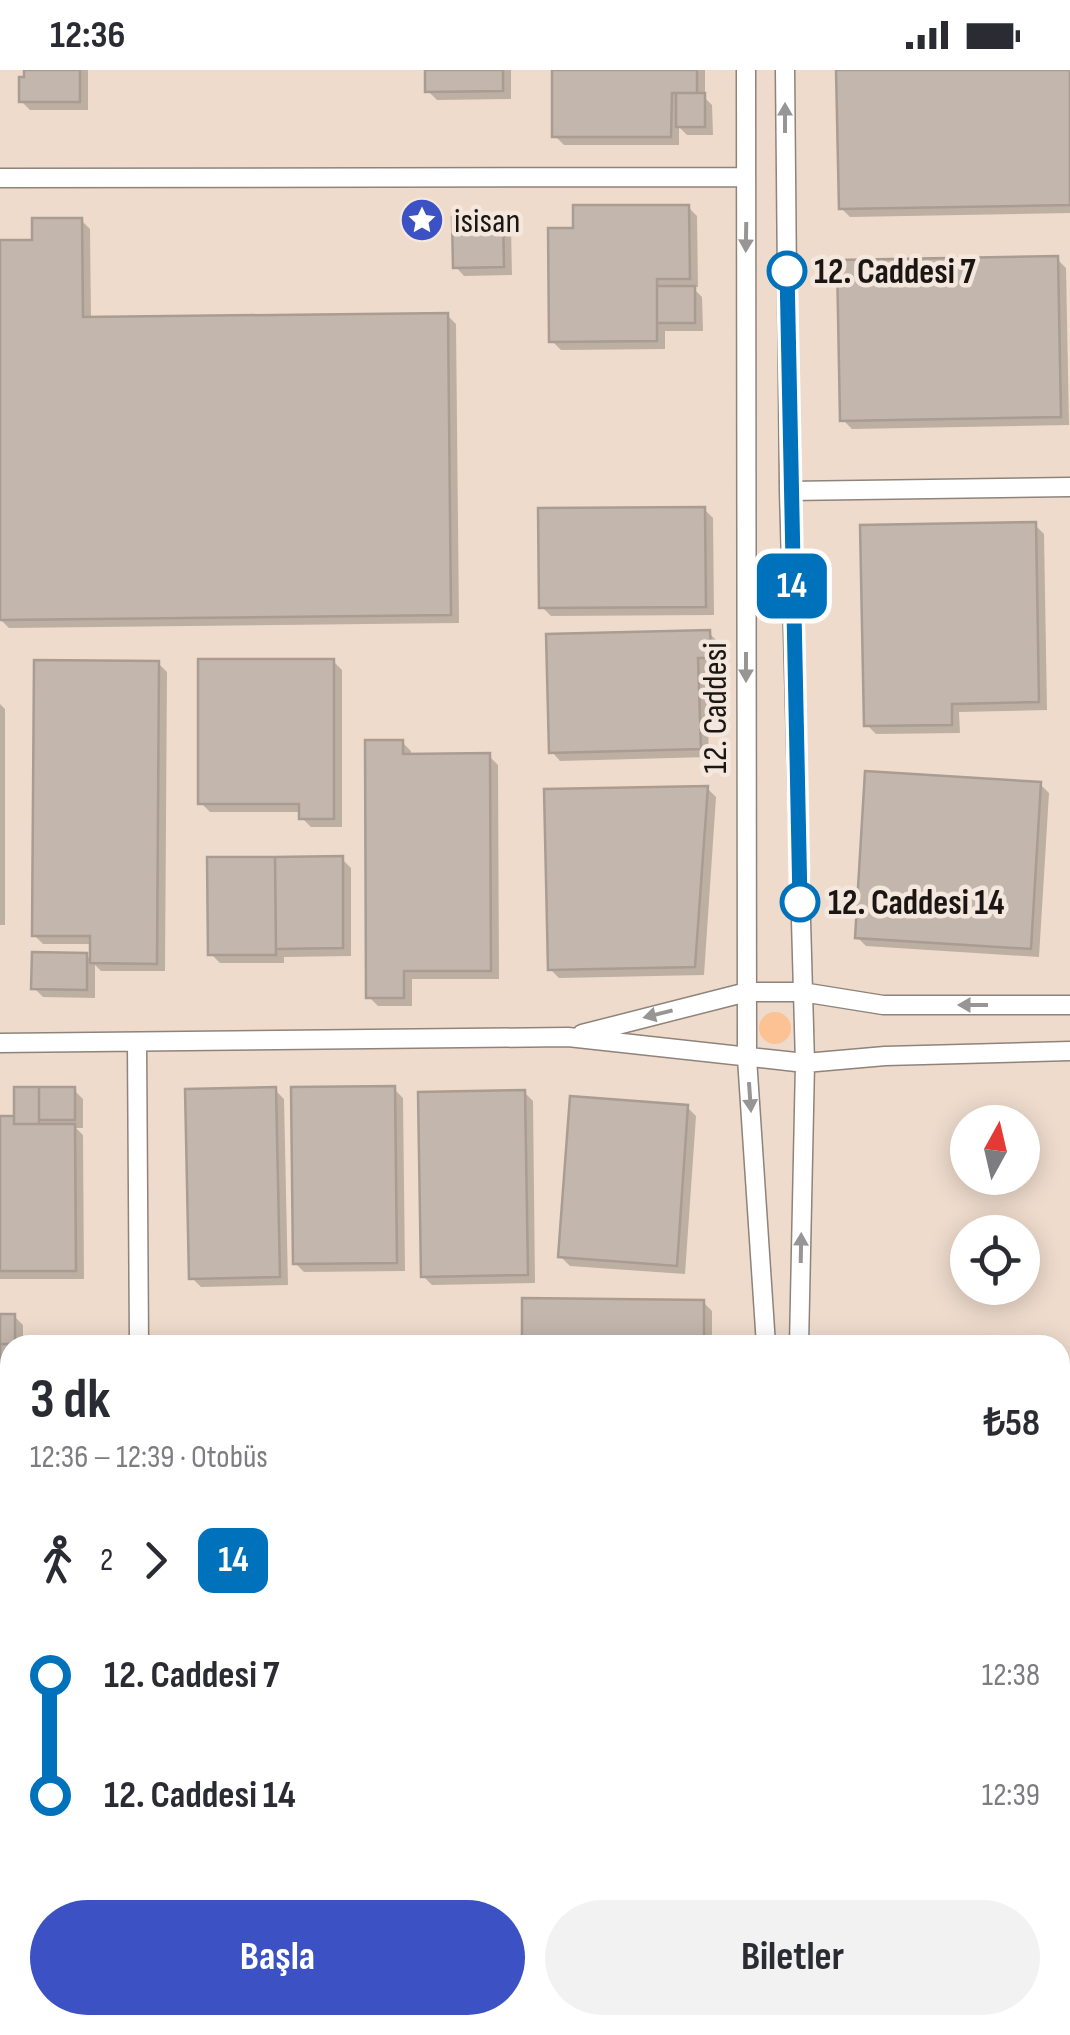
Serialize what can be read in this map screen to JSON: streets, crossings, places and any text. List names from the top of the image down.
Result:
{
  "streets": {
    "street": ["12. Caddesi"]
  },
  "places": {
    "place": ["isisan"],
    "other": ["12. Caddesi 7", "12. Caddesi 14"]
  },
  "lines": ["bus line 14"],
  "north": "top",
  "page": {
    "status": "12:36",
    "on_map": "14",
    "heading": ["3 dk", "12:36 – 12:39 · Otobüs", "₺58"],
    "legs": ["2", "14"],
    "list": [
      {
        "name": "12. Caddesi 7",
        "value": "12:38"
      },
      {
        "name": "12. Caddesi 14",
        "value": "12:39"
      }
    ],
    "buttons": ["Başla", "Biletler"]
  }
}
